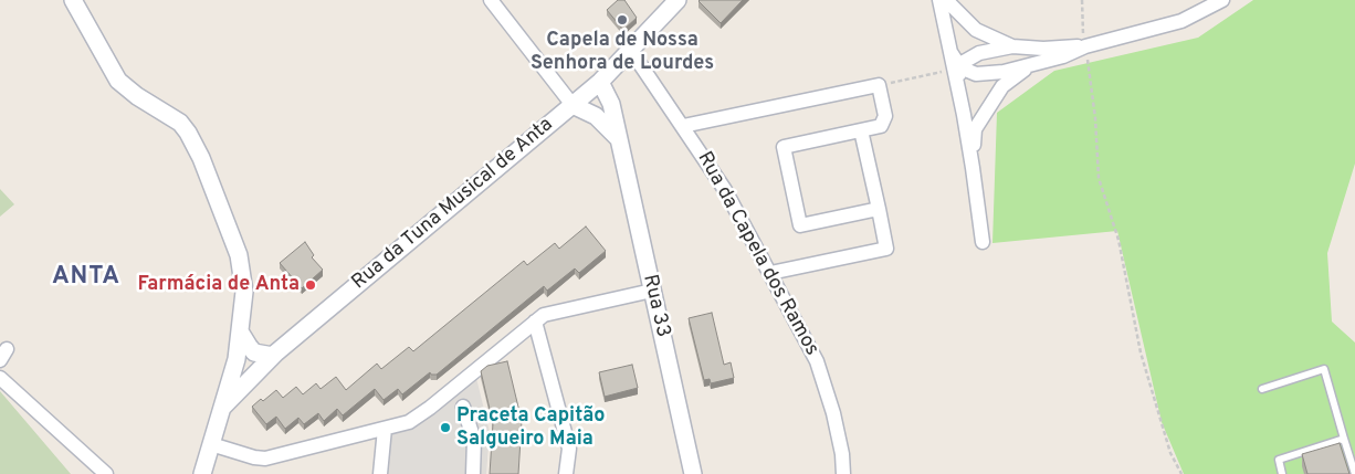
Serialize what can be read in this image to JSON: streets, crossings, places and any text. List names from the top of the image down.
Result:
{
  "streets": {
    "street": ["Rua da Tuna Musical de Anta", "Rua da Capela dos Ramos", "Rua 33"]
  },
  "crossings": [
    ["Rua da Tuna Musical de Anta", "Rua da Capela dos Ramos"],
    ["Rua da Tuna Musical de Anta", "Rua 33"]
  ],
  "districts": ["ANTA"],
  "places": ["Capela de Nossa Senhora de Lourdes", "Farmácia de Anta", "Praceta Capitão Salgueiro Maia"]
}
